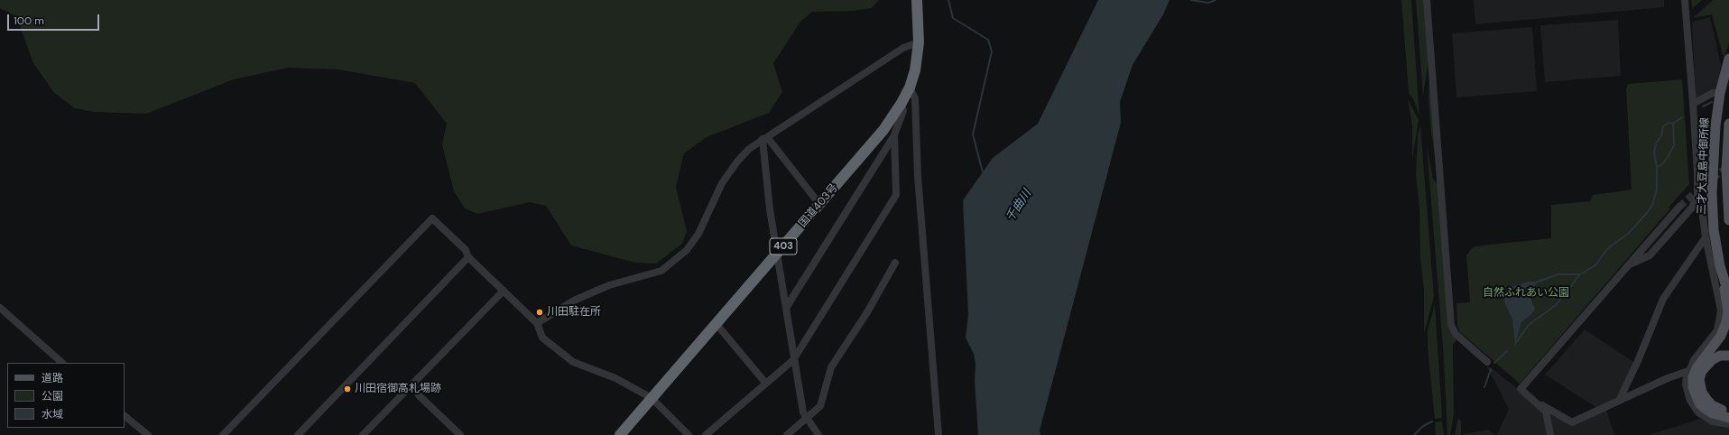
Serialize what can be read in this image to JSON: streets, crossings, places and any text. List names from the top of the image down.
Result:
{
  "streets": {
    "highway": ["国道403号", "403"],
    "main road": ["三才大豆島中御所線"]
  },
  "water": ["千曲川"],
  "parks": ["自然ふれあい公園"],
  "places": ["川田駐在所", "川田宿御高札場跡"],
  "legend": ["道路", "公園", "水域"],
  "scale_bar": "100 m"
}
